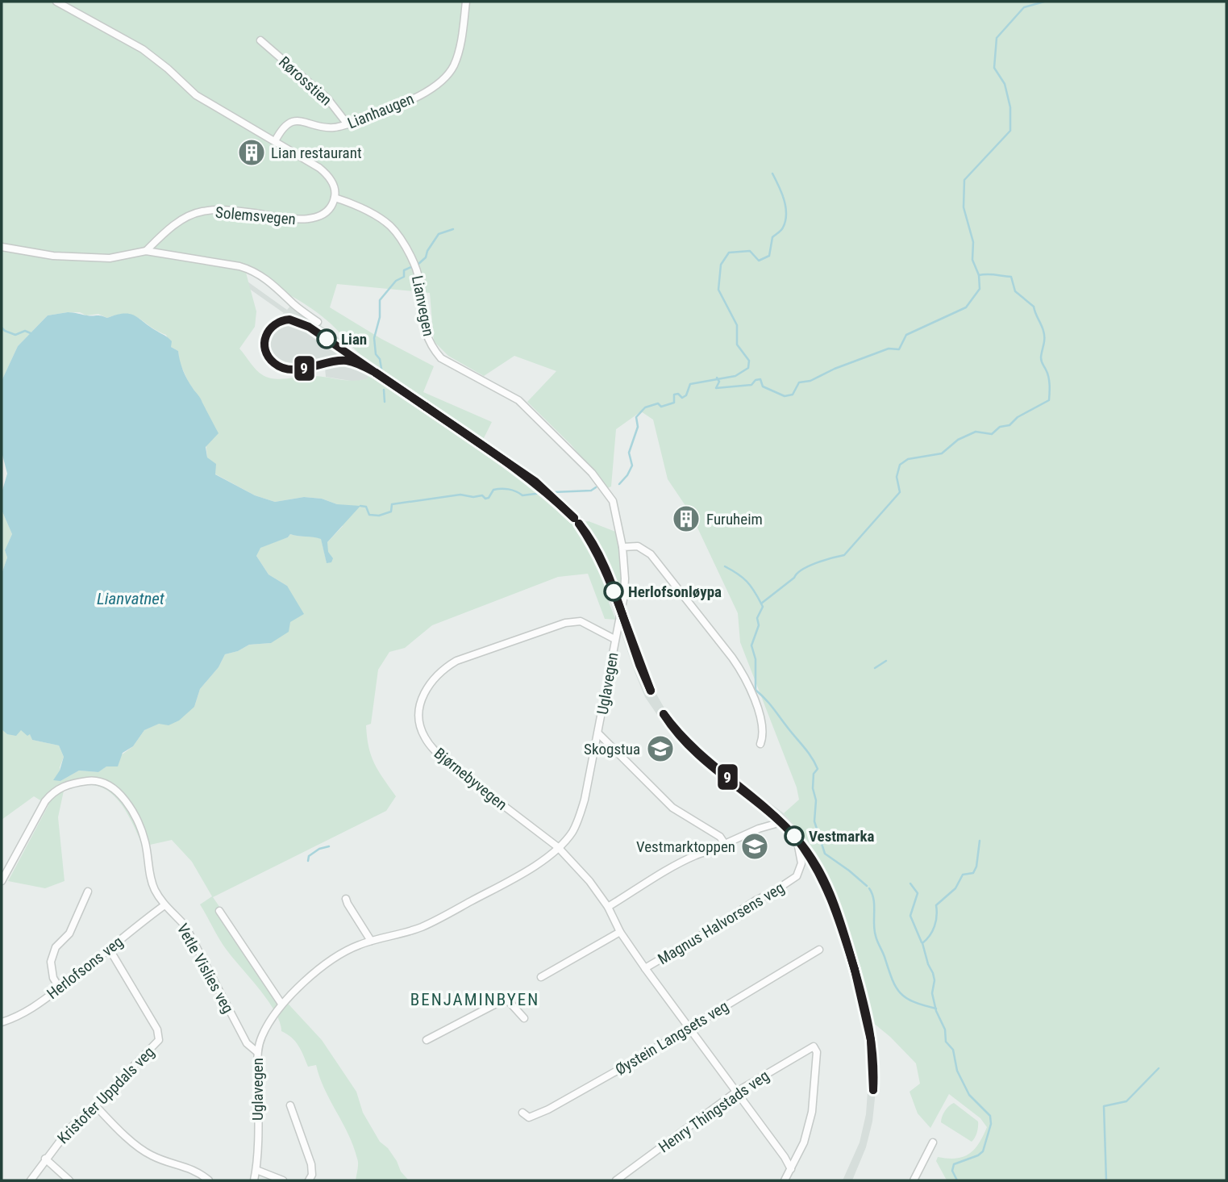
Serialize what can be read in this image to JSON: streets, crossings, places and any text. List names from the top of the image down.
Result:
{
  "streets": {
    "street": [
      "Rørosstien",
      "Lianhaugen",
      "Solemsvegen",
      "Lianvegen",
      "Uglavegen",
      "Bjørnebyvegen",
      "Magnus Halvorsens veg",
      "Herlofsons veg",
      "Vetle Vislies veg",
      "Øystein Langsets veg",
      "Kristofer Uppdals veg",
      "Henry Thingstads veg"
    ]
  },
  "crossings": [
    ["Rørosstien", "Lianhaugen"],
    ["Solemsvegen", "Lianvegen"],
    ["Lianvegen", "Uglavegen"],
    ["Uglavegen", "Bjørnebyvegen"],
    ["Uglavegen", "Vetle Vislies veg"],
    ["Bjørnebyvegen", "Magnus Halvorsens veg"],
    ["Bjørnebyvegen", "Øystein Langsets veg"],
    ["Bjørnebyvegen", "Henry Thingstads veg"],
    ["Herlofsons veg", "Vetle Vislies veg"],
    ["Herlofsons veg", "Kristofer Uppdals veg"]
  ],
  "districts": ["BENJAMINBYEN"],
  "water": ["Lianvatnet"],
  "places": {
    "building": ["Lian restaurant", "Furuheim"],
    "other": ["Lian", "Herlofsonløypa", "Vestmarka"],
    "school or university": ["Skogstua", "Vestmarktoppen"]
  },
  "lines": ["transit line 9"]
}
